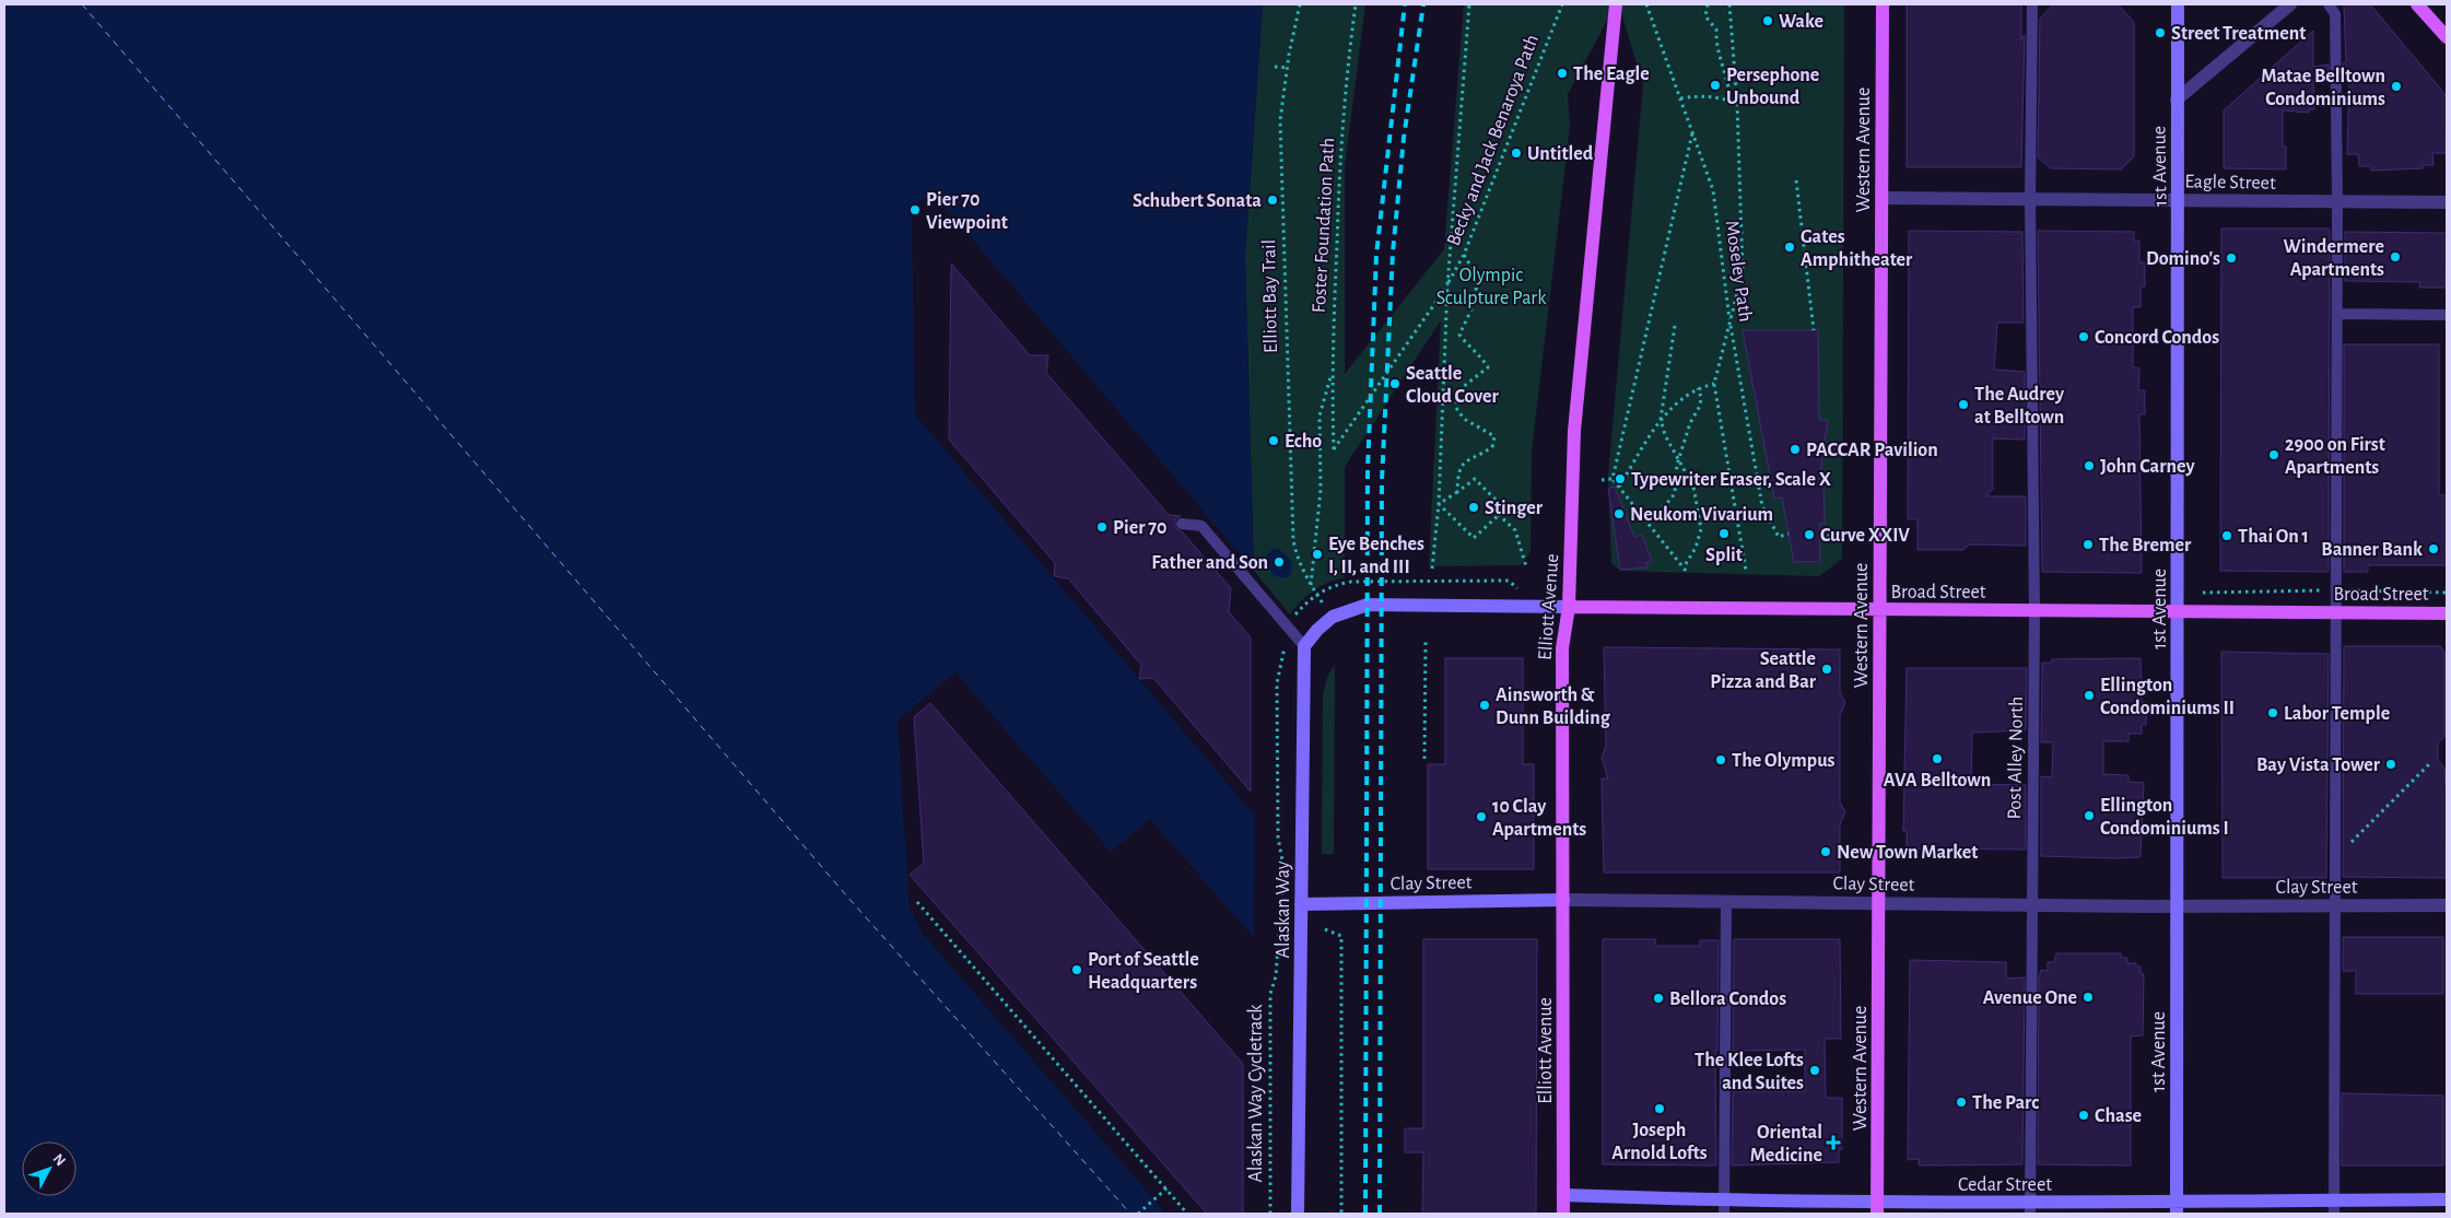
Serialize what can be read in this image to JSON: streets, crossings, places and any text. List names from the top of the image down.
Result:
{
  "streets": {
    "main road": [
      "Western Avenue",
      "1st Avenue",
      "Broad Street",
      "Elliott Avenue",
      "Clay Street",
      "Alaskan Way",
      "Cedar Street"
    ],
    "street": ["Eagle Street"],
    "lane": ["Post Alley North"],
    "path": [
      "Becky and Jack Benaroya Path",
      "Foster Foundation Path",
      "Moseley Path",
      "Elliott Bay Trail",
      "Alaskan Way Cycletrack"
    ]
  },
  "crossings": [
    ["Becky and Jack Benaroya Path", "Foster Foundation Path"],
    ["Western Avenue", "Eagle Street"],
    ["Western Avenue", "Broad Street"],
    ["Western Avenue", "Clay Street"],
    ["Western Avenue", "Cedar Street"],
    ["1st Avenue", "Eagle Street"],
    ["1st Avenue", "Broad Street"],
    ["1st Avenue", "Clay Street"],
    ["1st Avenue", "Cedar Street"],
    ["Eagle Street", "Post Alley North"],
    ["Broad Street", "Elliott Avenue"],
    ["Broad Street", "Post Alley North"],
    ["Broad Street", "Alaskan Way"],
    ["Elliott Avenue", "Clay Street"],
    ["Elliott Avenue", "Cedar Street"],
    ["Post Alley North", "Clay Street"],
    ["Post Alley North", "Cedar Street"],
    ["Clay Street", "Alaskan Way"]
  ],
  "parks": ["Olympic Sculpture Park"],
  "places": {
    "other": [
      "Wake",
      "Street Treatment",
      "The Eagle",
      "Persephone Unbound",
      "Matae Belltown Condominiums",
      "Untitled",
      "Schubert Sonata",
      "Pier 70 Viewpoint",
      "Gates Amphitheater",
      "Windermere Apartments",
      "Domino's",
      "Concord Condos",
      "Seattle Cloud Cover",
      "The Audrey at Belltown",
      "Echo",
      "PACCAR Pavilion",
      "2900 on First Apartments",
      "John Carney",
      "Typewriter Eraser, Scale X",
      "Stinger",
      "Neukom Vivarium",
      "Pier 70",
      "Split",
      "Curve XXIV",
      "Thai On 1",
      "The Bremer",
      "Banner Bank",
      "Eye Benches I, II, and III",
      "Father and Son",
      "Seattle Pizza and Bar",
      "Ellington Condominiums II",
      "Ainsworth & Dunn Building",
      "Labor Temple",
      "AVA Belltown",
      "The Olympus",
      "Bay Vista Tower",
      "Ellington Condominiums I",
      "10 Clay Apartments",
      "New Town Market",
      "Port of Seattle Headquarters",
      "Avenue One",
      "Bellora Condos",
      "The Klee Lofts and Suites",
      "The Parc",
      "Joseph Arnold Lofts",
      "Chase"
    ],
    "health": ["Oriental Medicine"]
  },
  "north": "top right"
}
